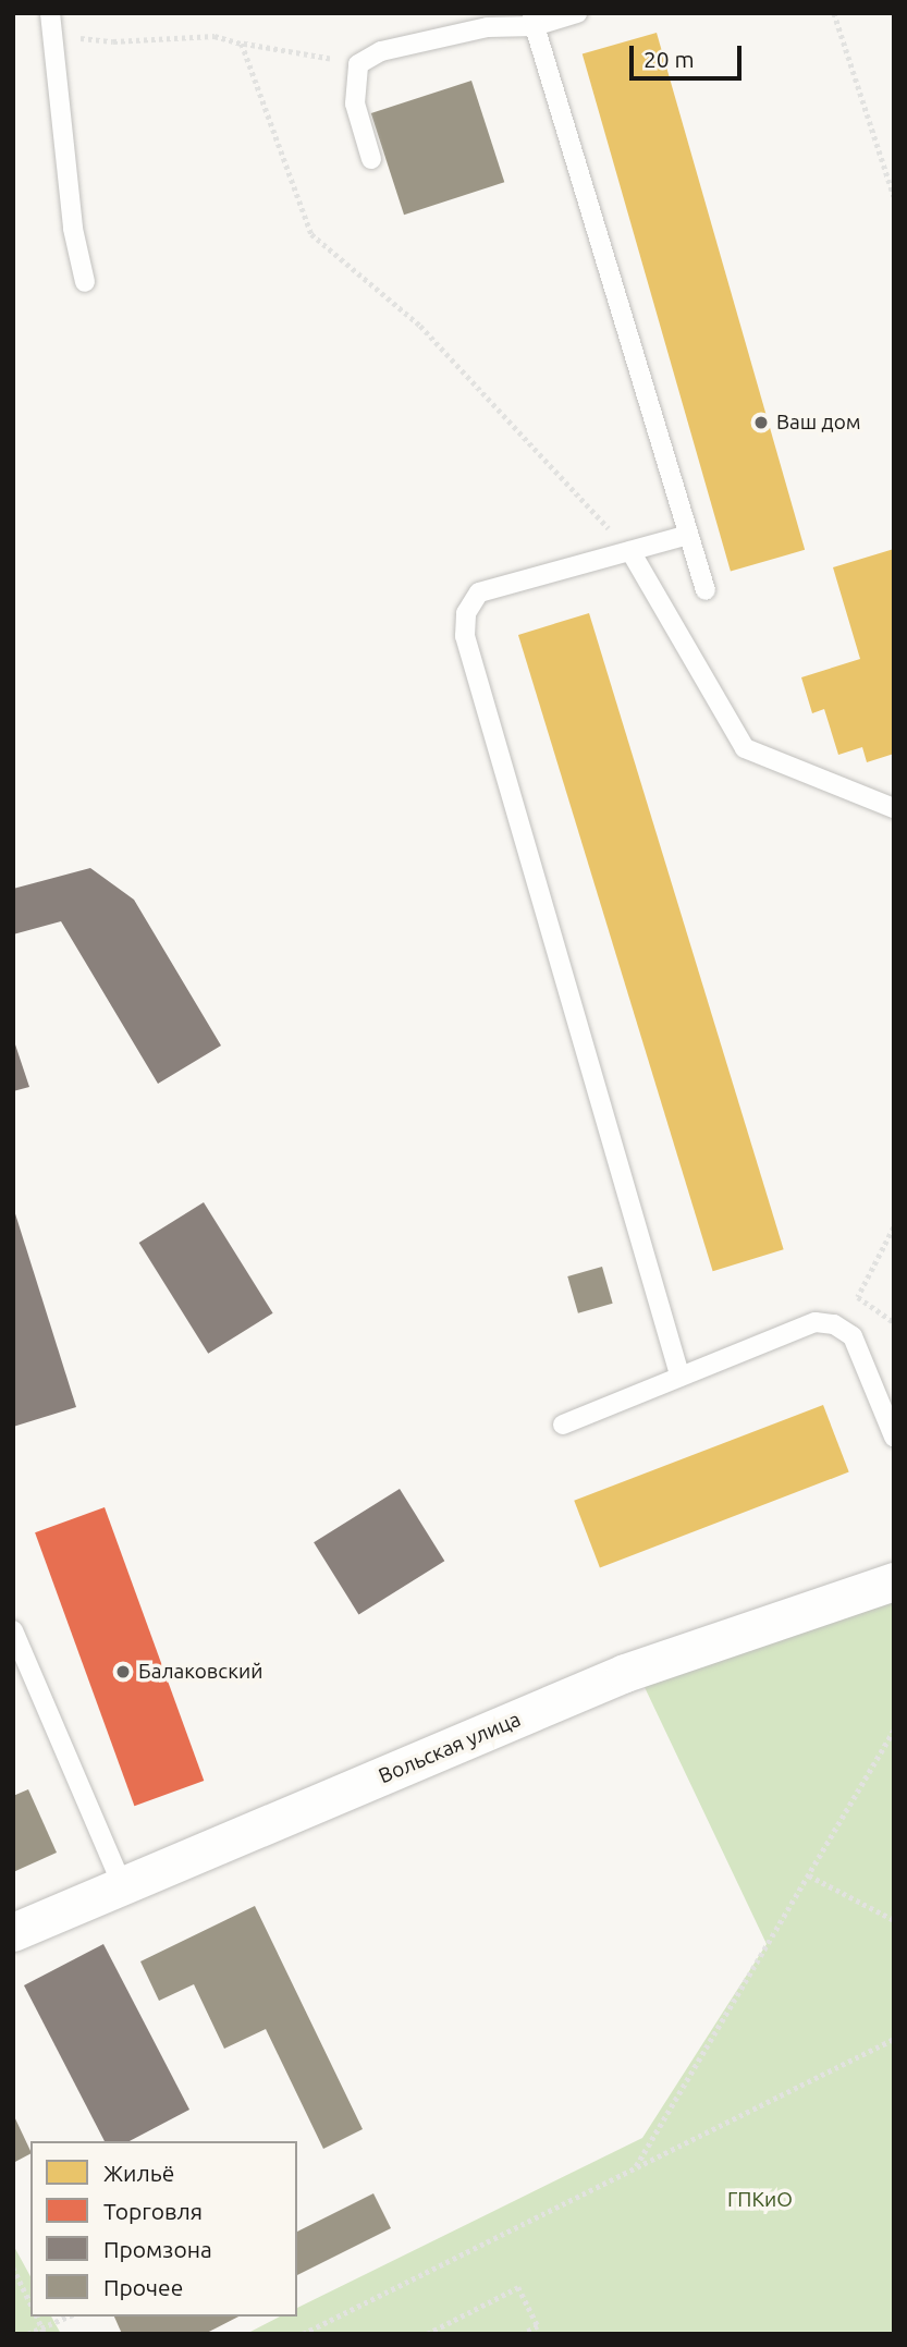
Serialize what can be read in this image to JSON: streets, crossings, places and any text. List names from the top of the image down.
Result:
{
  "streets": {
    "street": ["Вольская улица"]
  },
  "parks": ["ГПКиО"],
  "places": ["Ваш дом", "Балаковский"],
  "legend": [
    "Жильё",
    "Торговля",
    "Промзона",
    "Прочее"
  ],
  "scale_bar": "20 m"
}
